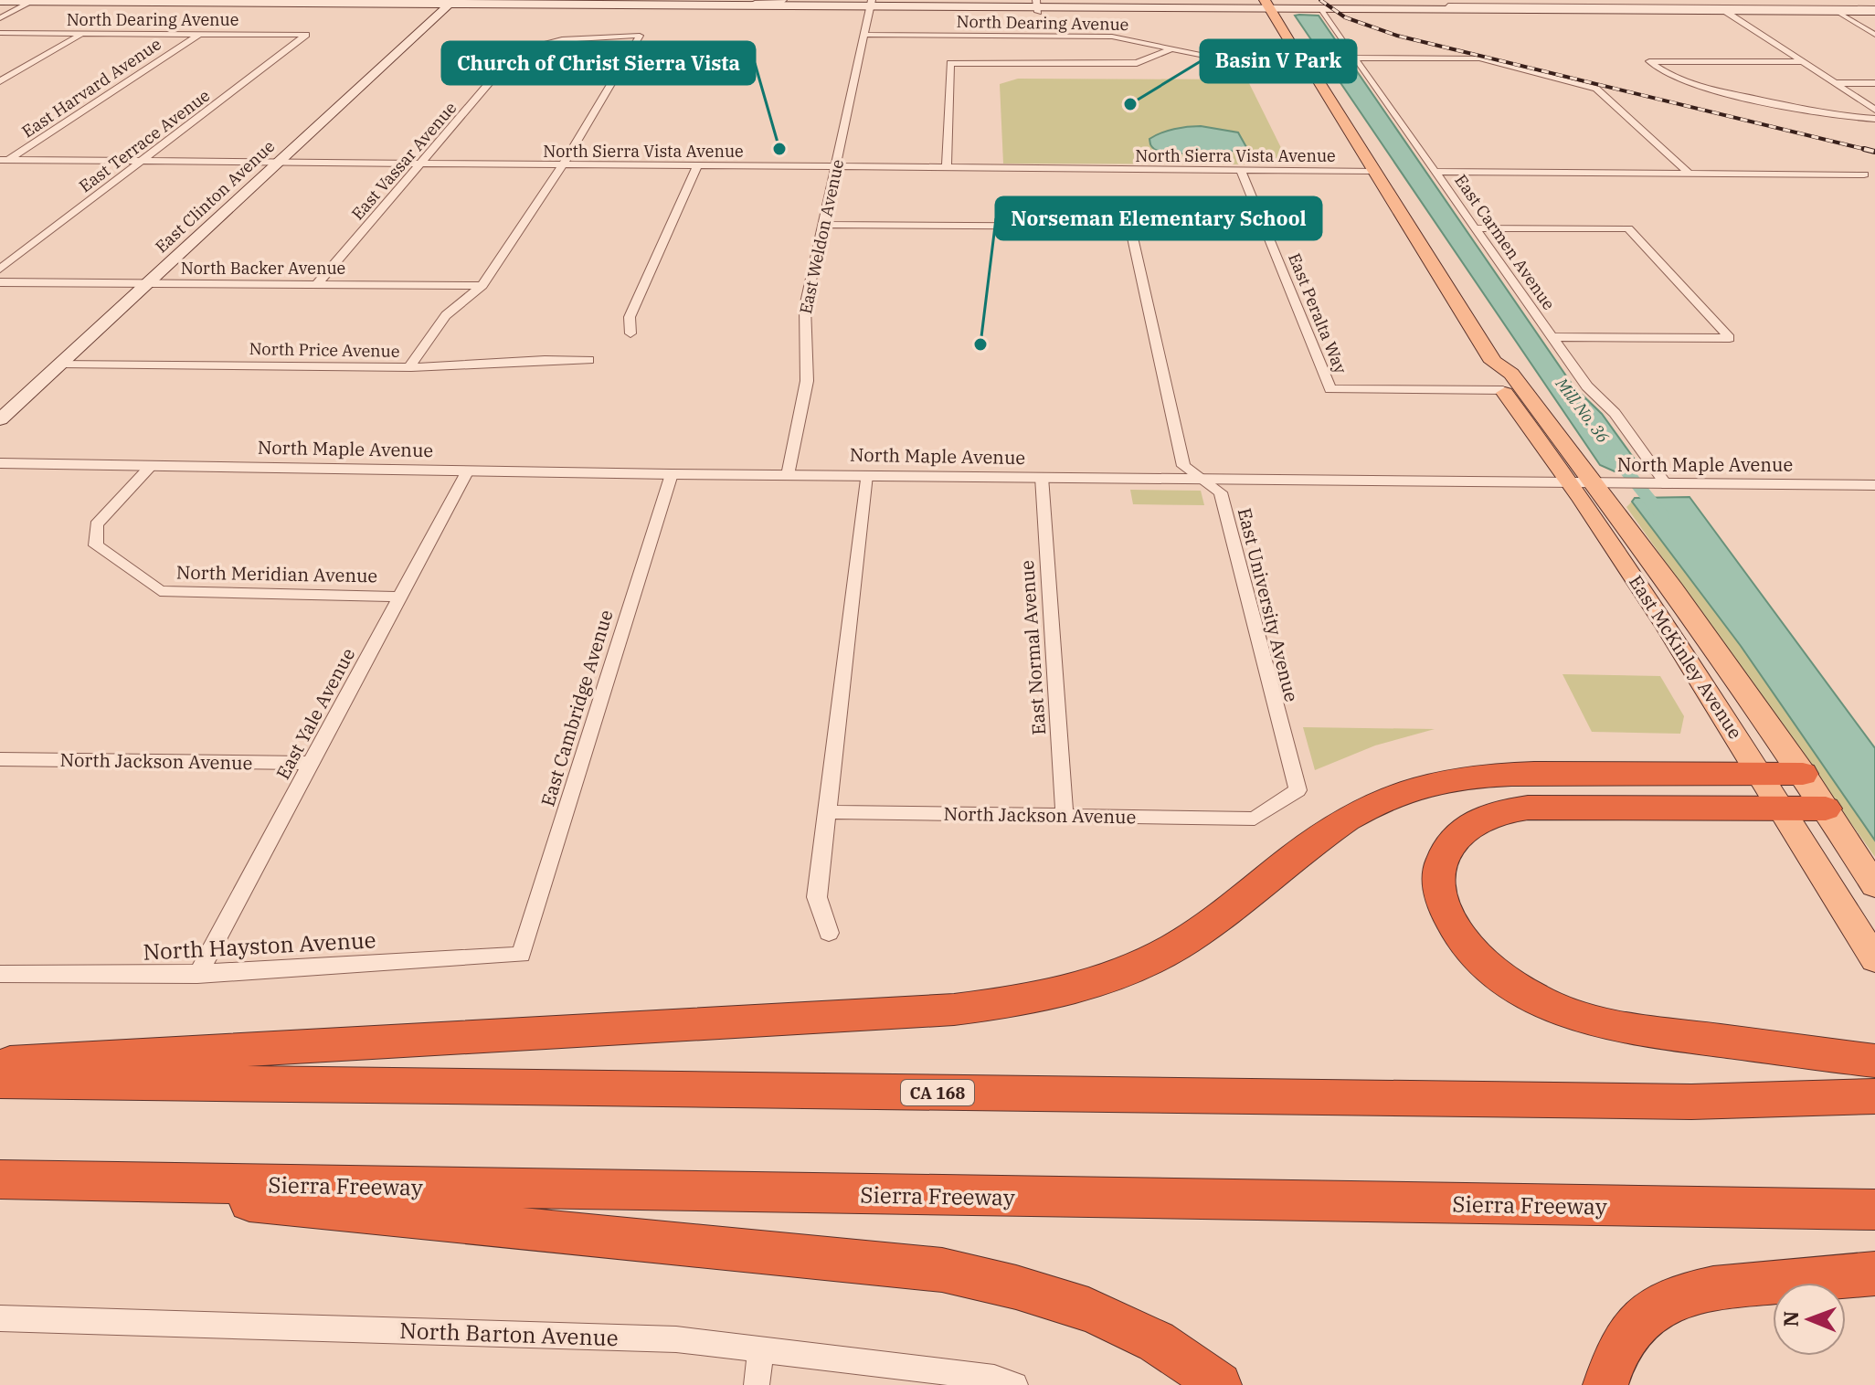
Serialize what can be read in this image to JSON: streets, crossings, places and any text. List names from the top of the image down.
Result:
{
  "streets": {
    "highway": ["CA 168", "Sierra Freeway"],
    "main road": ["East Clinton Avenue", "East McKinley Avenue"],
    "street": [
      "North Dearing Avenue",
      "East Harvard Avenue",
      "East Terrace Avenue",
      "North Sierra Vista Avenue",
      "East Vassar Avenue",
      "East Weldon Avenue",
      "East Carmen Avenue",
      "North Backer Avenue",
      "East Peralta Way",
      "North Price Avenue",
      "North Maple Avenue",
      "North Meridian Avenue",
      "East University Avenue",
      "East Normal Avenue",
      "East Cambridge Avenue",
      "East Yale Avenue",
      "North Jackson Avenue",
      "North Hayston Avenue",
      "North Barton Avenue"
    ]
  },
  "crossings": [
    ["North Dearing Avenue", "East Harvard Avenue"],
    ["North Dearing Avenue", "East Terrace Avenue"],
    ["North Dearing Avenue", "East Weldon Avenue"],
    ["North Dearing Avenue", "East McKinley Avenue"],
    ["East Harvard Avenue", "North Sierra Vista Avenue"],
    ["East Terrace Avenue", "North Sierra Vista Avenue"],
    ["North Sierra Vista Avenue", "East Vassar Avenue"],
    ["North Sierra Vista Avenue", "East Clinton Avenue"],
    ["North Sierra Vista Avenue", "East Weldon Avenue"],
    ["North Sierra Vista Avenue", "East Peralta Way"],
    ["North Sierra Vista Avenue", "East McKinley Avenue"],
    ["East Vassar Avenue", "North Backer Avenue"],
    ["East Clinton Avenue", "North Backer Avenue"],
    ["East Clinton Avenue", "North Price Avenue"],
    ["East Weldon Avenue", "North Maple Avenue"],
    ["East Carmen Avenue", "North Maple Avenue"],
    ["East Peralta Way", "East McKinley Avenue"],
    ["North Maple Avenue", "North Meridian Avenue"],
    ["North Maple Avenue", "East University Avenue"],
    ["North Maple Avenue", "East Normal Avenue"],
    ["North Maple Avenue", "East McKinley Avenue"],
    ["North Maple Avenue", "East Cambridge Avenue"],
    ["North Maple Avenue", "East Yale Avenue"],
    ["North Meridian Avenue", "East Yale Avenue"],
    ["East University Avenue", "North Jackson Avenue"],
    ["East Normal Avenue", "North Jackson Avenue"],
    ["East Cambridge Avenue", "North Hayston Avenue"],
    ["East Yale Avenue", "North Jackson Avenue"],
    ["East Yale Avenue", "North Hayston Avenue"]
  ],
  "water": ["Mill No. 36"],
  "places": ["Basin V Park", "Church of Christ Sierra Vista", "Norseman Elementary School"],
  "north": "left"
}
